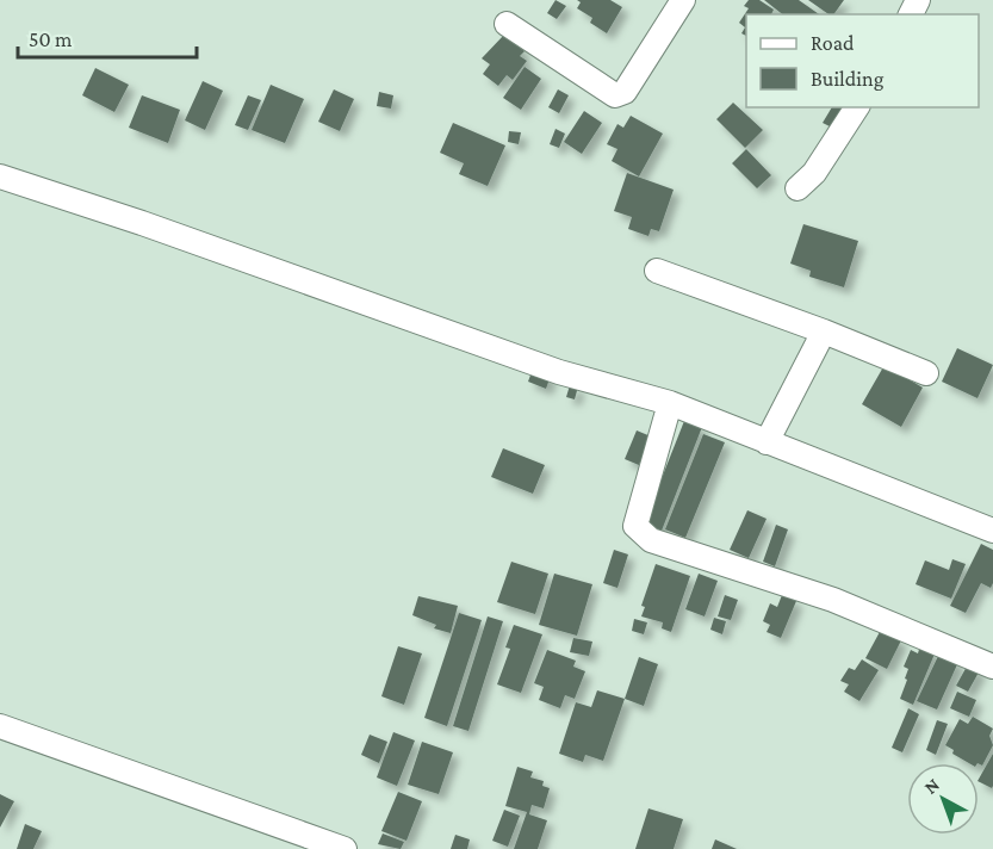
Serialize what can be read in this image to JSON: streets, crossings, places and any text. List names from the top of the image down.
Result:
{
  "legend": ["Road", "Building"],
  "scale_bar": "50 m",
  "north": "top left"
}
